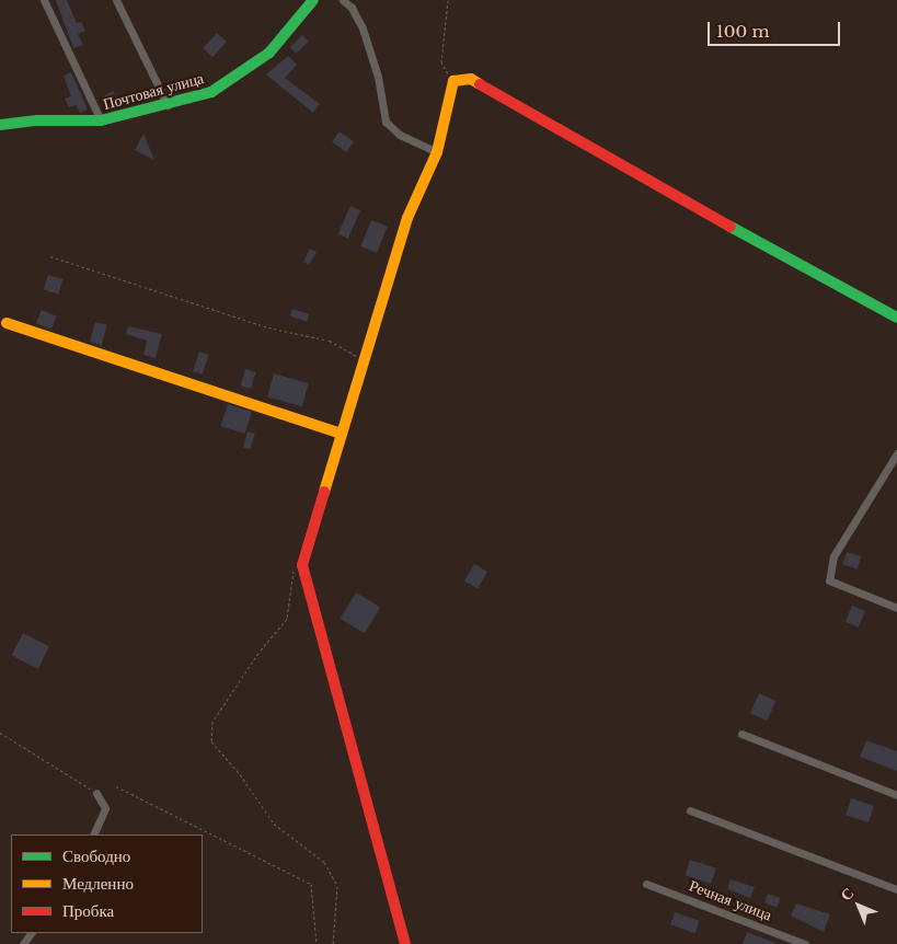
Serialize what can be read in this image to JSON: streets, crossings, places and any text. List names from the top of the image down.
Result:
{
  "streets": {
    "street": ["Почтовая улица", "Речная улица"]
  },
  "legend": ["Свободно", "Медленно", "Пробка"],
  "scale_bar": "100 m",
  "north": "top left"
}
